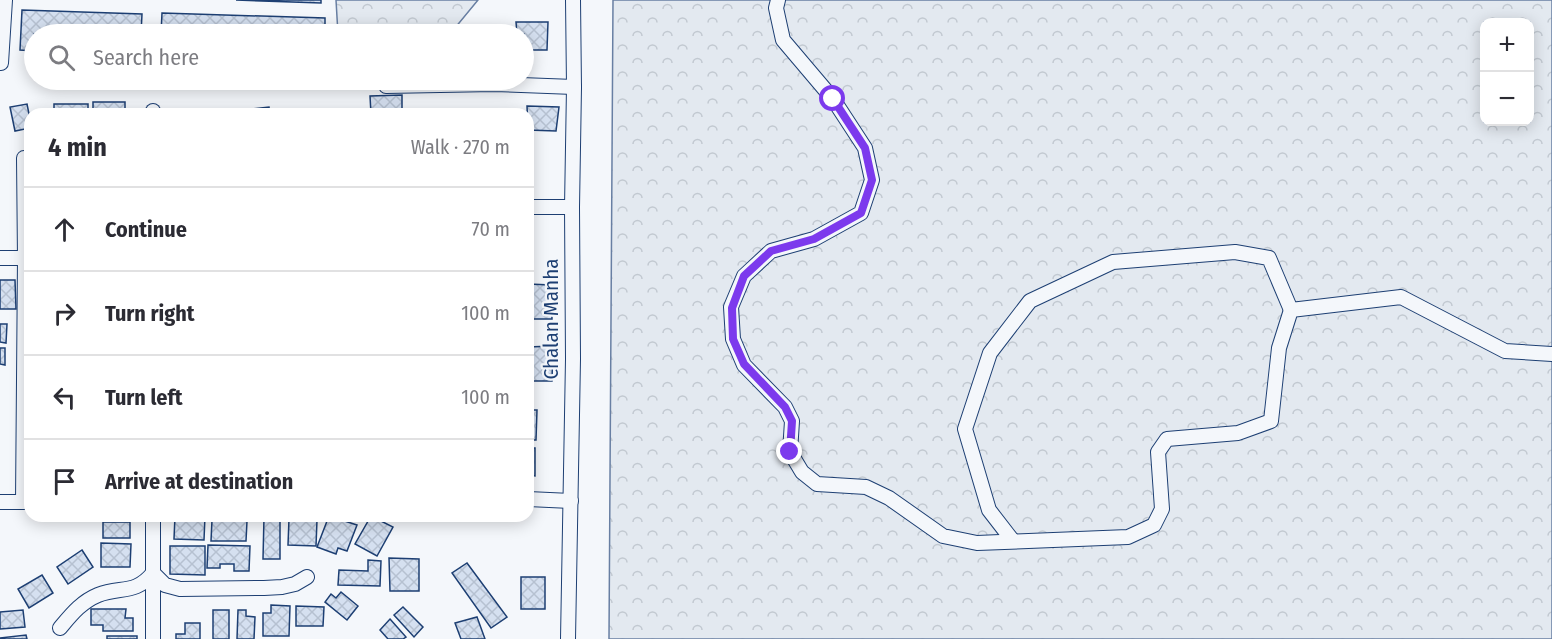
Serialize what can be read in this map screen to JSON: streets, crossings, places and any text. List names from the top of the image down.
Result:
{
  "streets": {
    "street": ["Chalan Manha"]
  },
  "page": {
    "map_buttons": ["+", "−"],
    "search": "Search here",
    "heading": ["4 min", "Walk · 270 m"],
    "list": [
      ["Continue", "70 m"],
      ["Turn right", "100 m"],
      ["Turn left", "100 m"],
      "Arrive at destination"
    ]
  }
}
